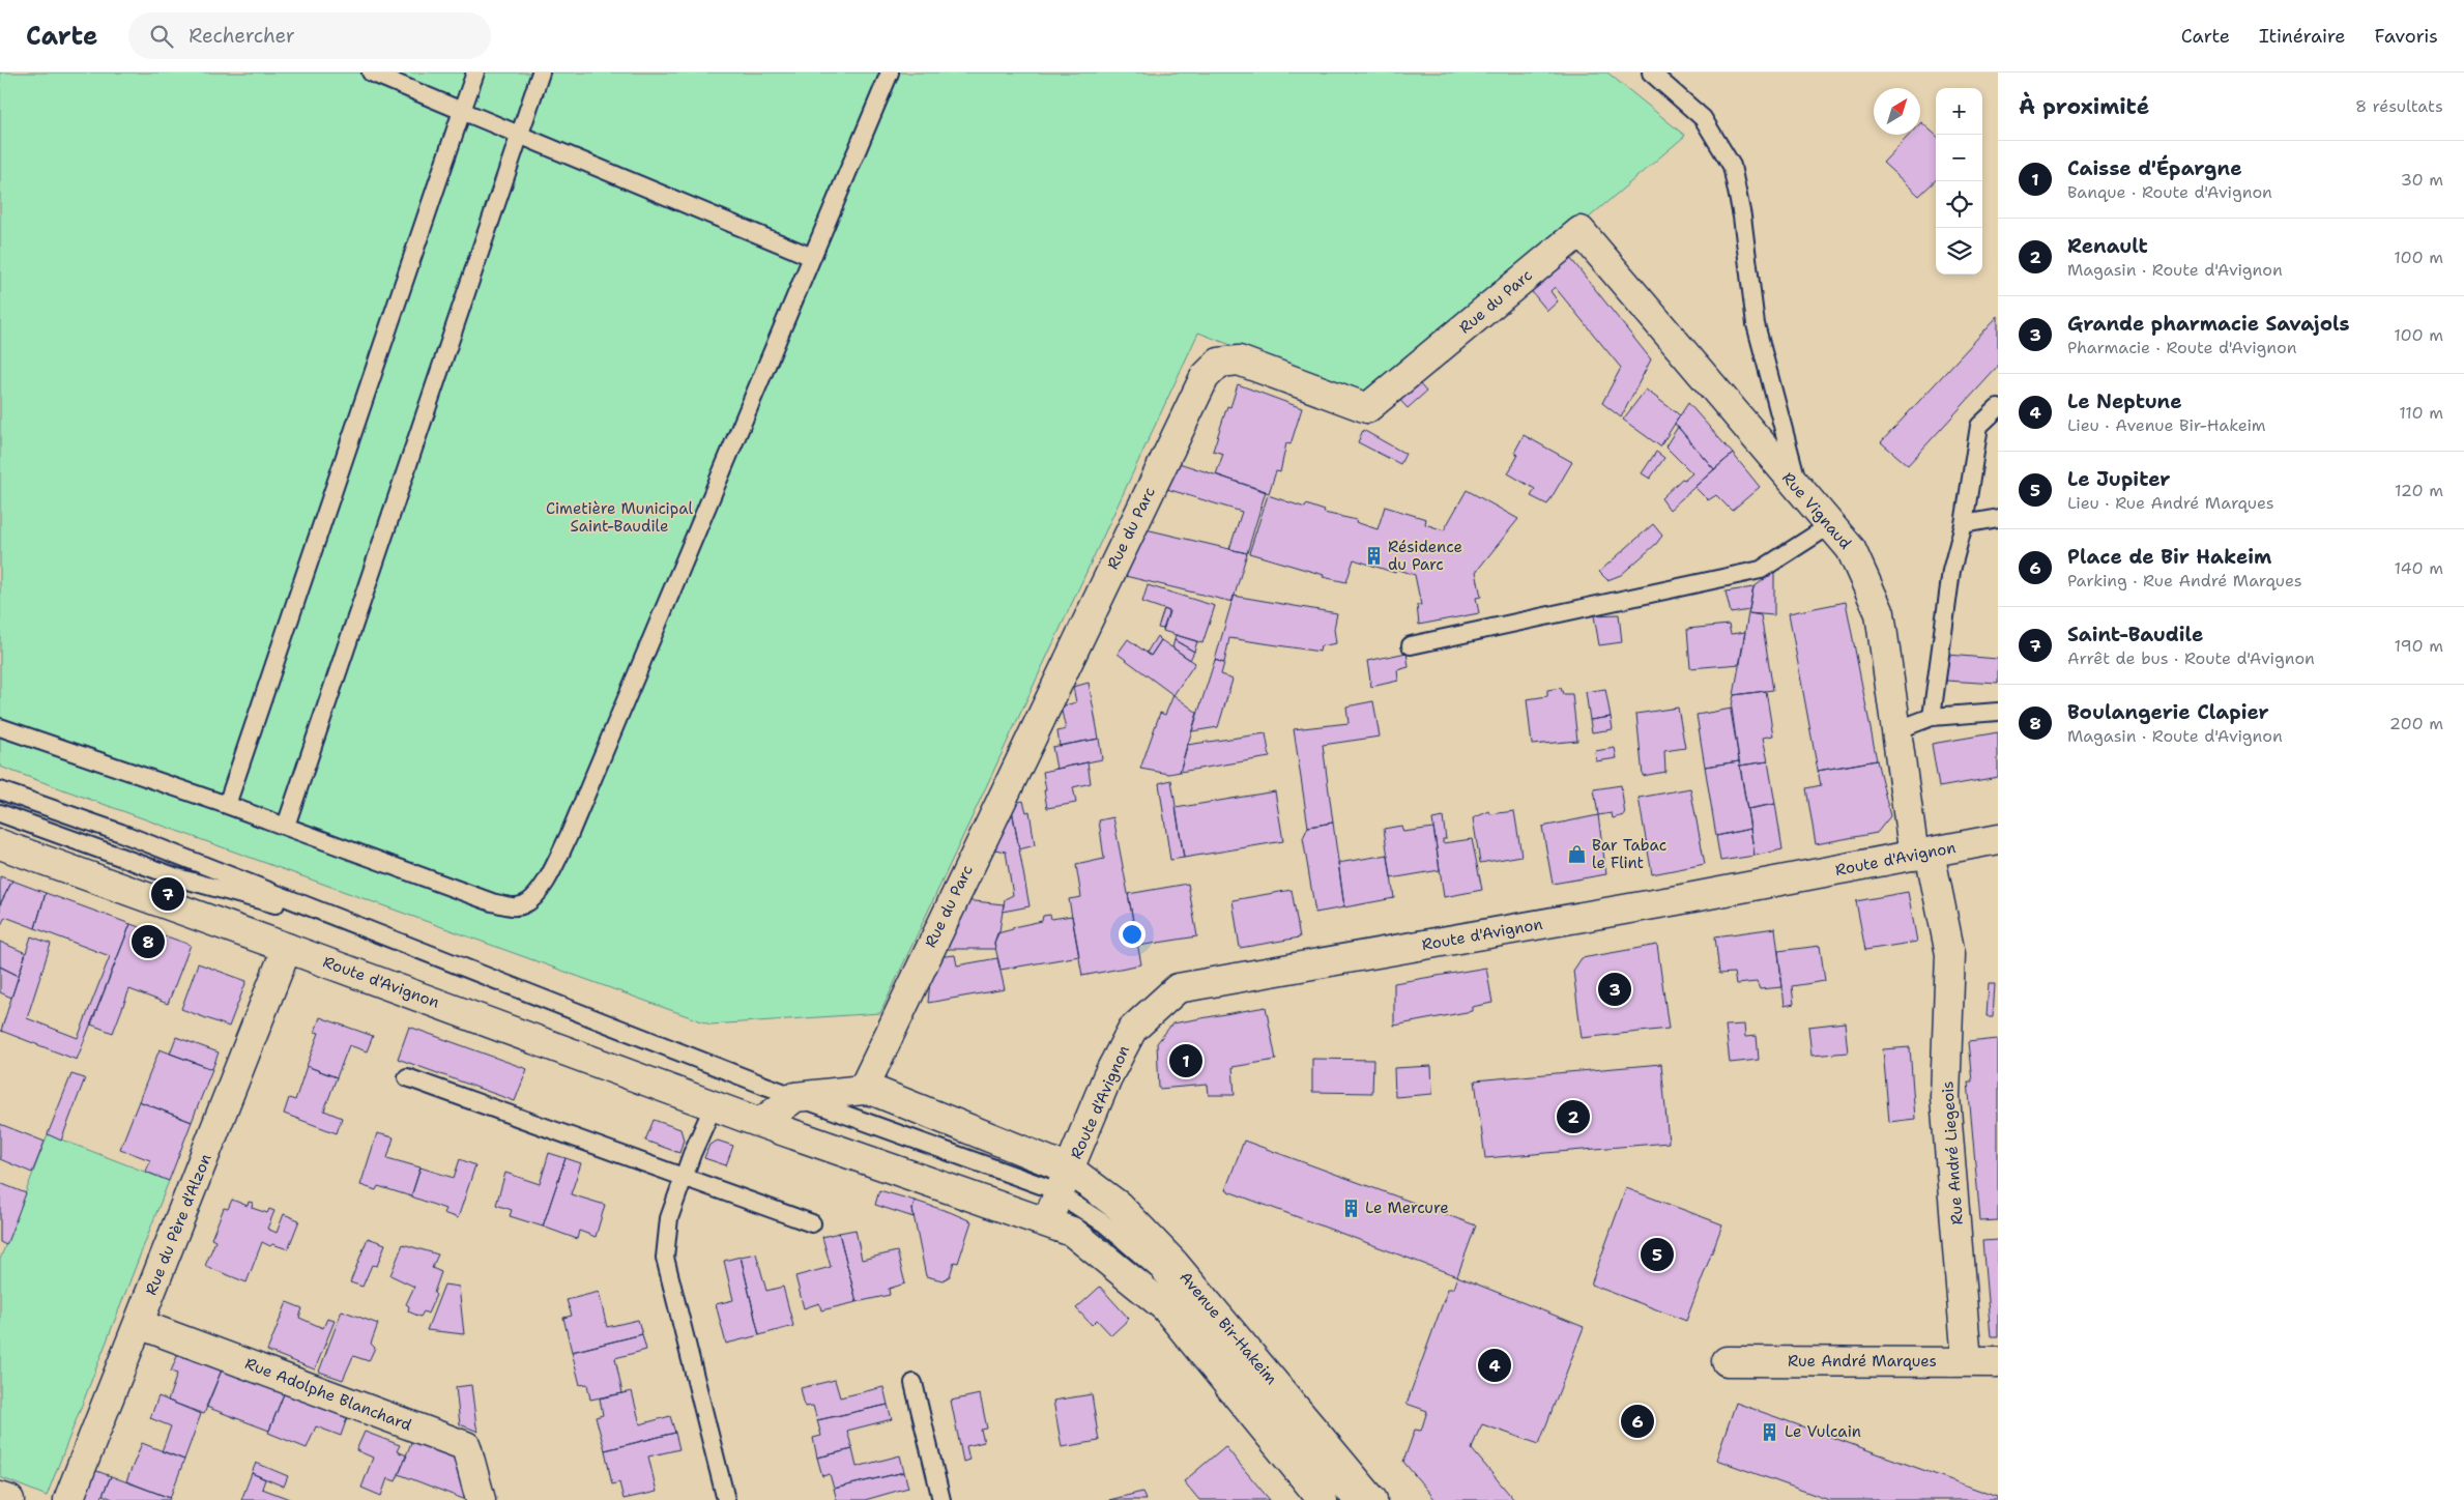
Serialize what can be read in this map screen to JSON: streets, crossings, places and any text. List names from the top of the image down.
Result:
{
  "streets": {
    "street": [
      "Rue du Parc",
      "Rue Vignaud",
      "Route d'Avignon",
      "Rue André Liegeois",
      "Rue du Père d'Alzon",
      "Avenue Bir-Hakeim",
      "Rue André Marques",
      "Rue Adolphe Blanchard"
    ]
  },
  "crossings": [
    ["Rue du Parc", "Rue Vignaud"],
    ["Rue du Parc", "Route d'Avignon"],
    ["Rue Vignaud", "Route d'Avignon"],
    ["Rue Vignaud", "Rue André Liegeois"],
    ["Route d'Avignon", "Rue André Liegeois"],
    ["Route d'Avignon", "Rue du Père d'Alzon"],
    ["Route d'Avignon", "Avenue Bir-Hakeim"],
    ["Rue André Liegeois", "Rue André Marques"],
    ["Rue du Père d'Alzon", "Rue Adolphe Blanchard"]
  ],
  "parks": ["Cimetière Municipal Saint-Baudile"],
  "places": {
    "building": ["Résidence du Parc", "Le Mercure", "Le Vulcain"],
    "shop": ["Bar Tabac le Flint"]
  },
  "north": "top right",
  "page": {
    "header": "Carte",
    "search": "Rechercher",
    "nav": ["Carte", "Itinéraire", "Favoris"],
    "heading": ["À proximité", "8 résultats"],
    "map_buttons": ["+", "−"],
    "list": [
      {
        "mark": "1",
        "name": "Caisse d'Épargne",
        "note": "Banque · Route d'Avignon",
        "value": "30 m"
      },
      {
        "mark": "2",
        "name": "Renault",
        "note": "Magasin · Route d'Avignon",
        "value": "100 m"
      },
      {
        "mark": "3",
        "name": "Grande pharmacie Savajols",
        "note": "Pharmacie · Route d'Avignon",
        "value": "100 m"
      },
      {
        "mark": "4",
        "name": "Le Neptune",
        "note": "Lieu · Avenue Bir-Hakeim",
        "value": "110 m"
      },
      {
        "mark": "5",
        "name": "Le Jupiter",
        "note": "Lieu · Rue André Marques",
        "value": "120 m"
      },
      {
        "mark": "6",
        "name": "Place de Bir Hakeim",
        "note": "Parking · Rue André Marques",
        "value": "140 m"
      },
      {
        "mark": "7",
        "name": "Saint-Baudile",
        "note": "Arrêt de bus · Route d'Avignon",
        "value": "190 m"
      },
      {
        "mark": "8",
        "name": "Boulangerie Clapier",
        "note": "Magasin · Route d'Avignon",
        "value": "200 m"
      }
    ],
    "pins": [
      "7",
      "8",
      "3",
      "1",
      "2",
      "5",
      "4",
      "6"
    ]
  }
}
